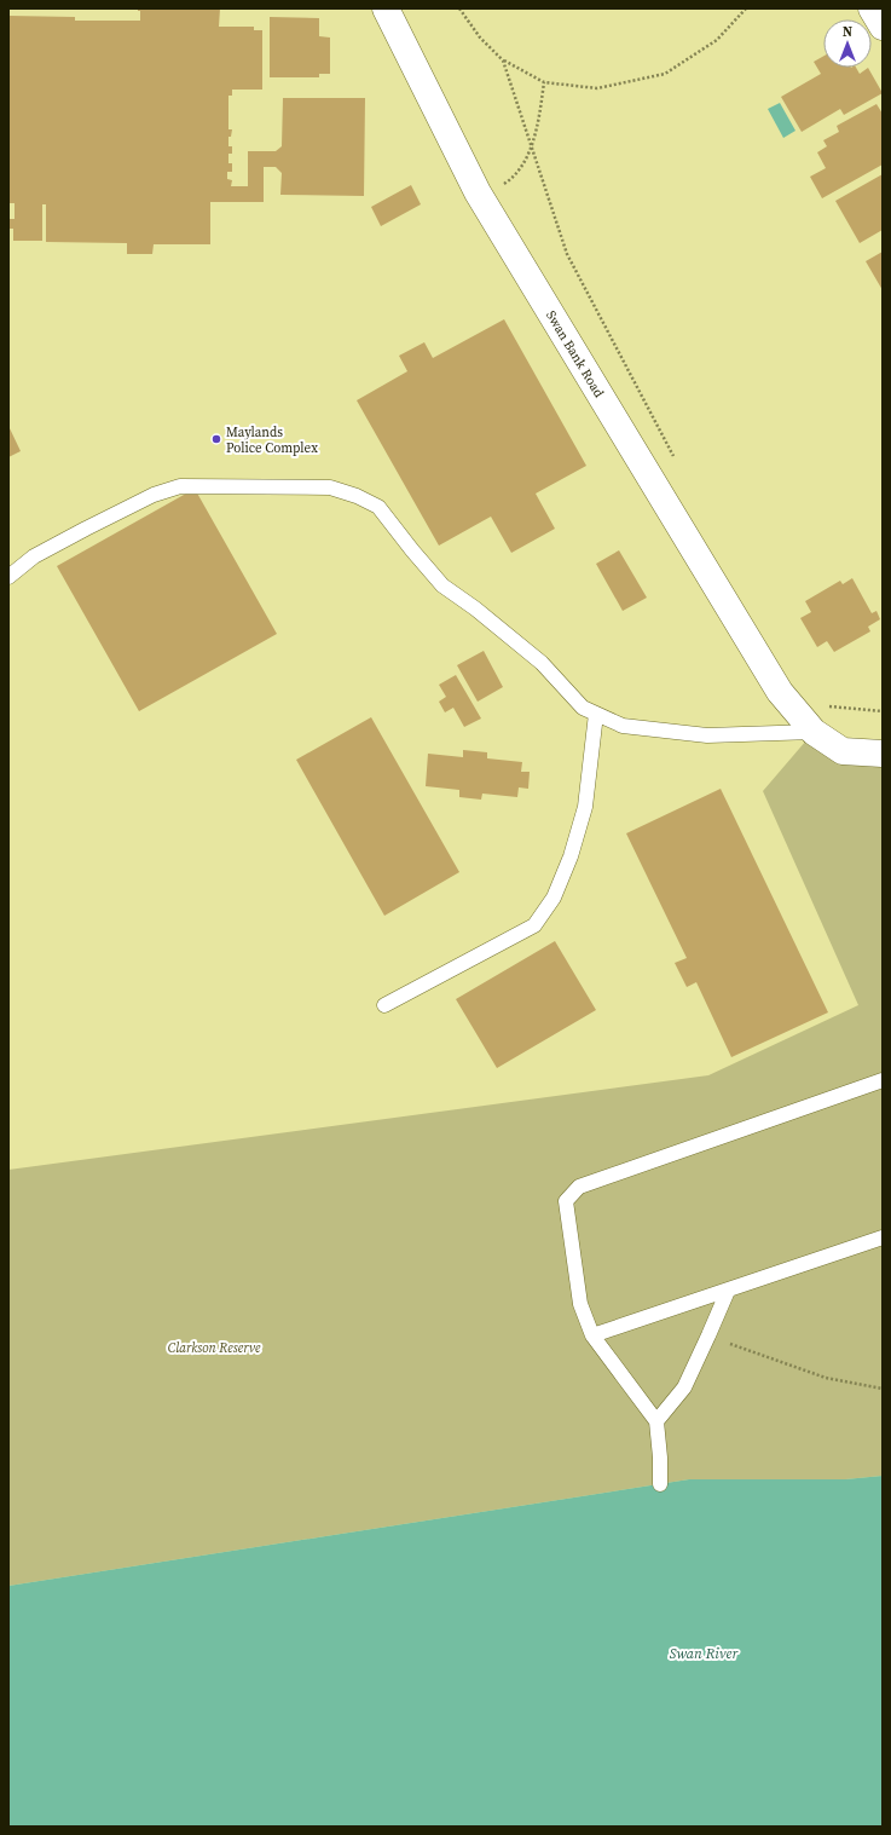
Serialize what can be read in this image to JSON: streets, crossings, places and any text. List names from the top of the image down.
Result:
{
  "streets": {
    "street": ["Swan Bank Road"]
  },
  "water": ["Swan River"],
  "parks": ["Clarkson Reserve"],
  "places": ["Maylands Police Complex"],
  "north": "top"
}
